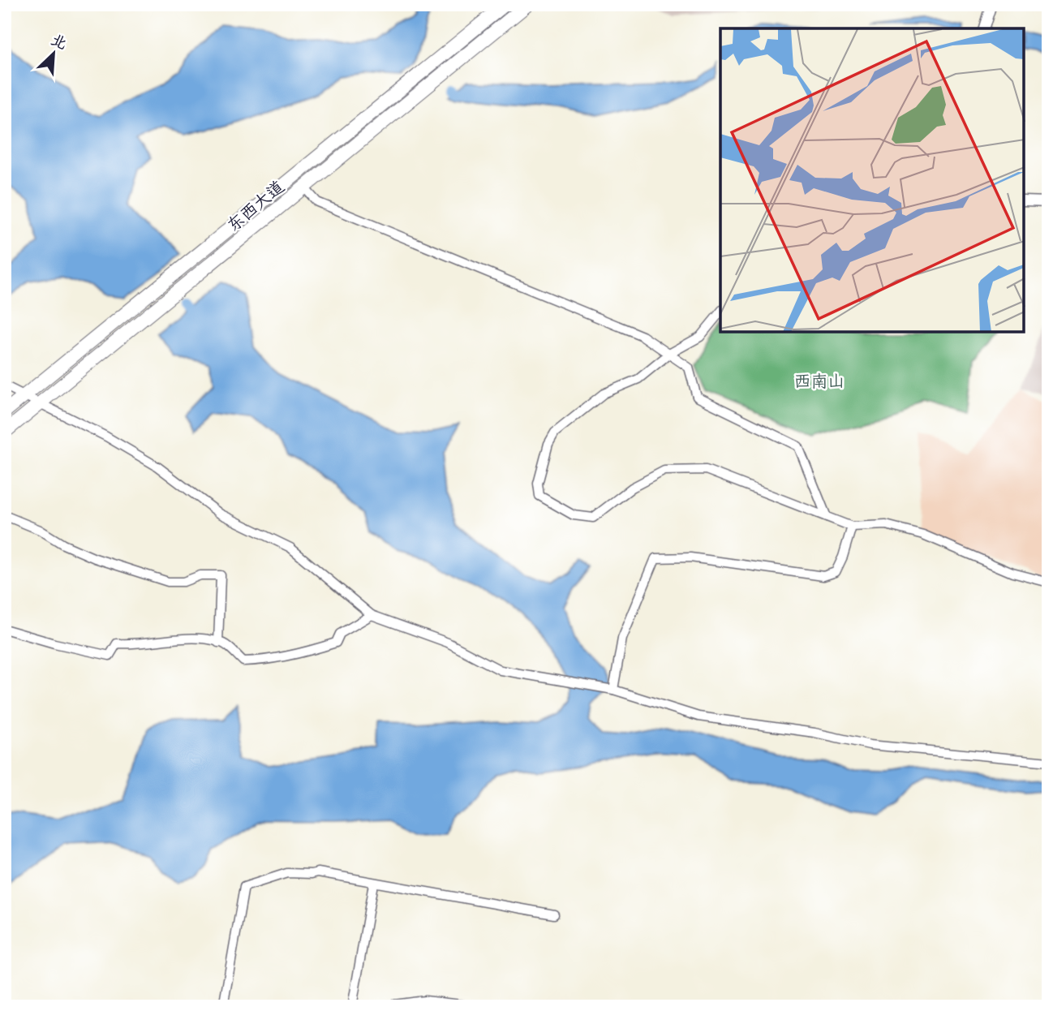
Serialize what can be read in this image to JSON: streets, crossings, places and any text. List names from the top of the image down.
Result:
{
  "streets": {
    "main road": ["东西大道"]
  },
  "parks": ["西南山"],
  "north": "top right"
}
